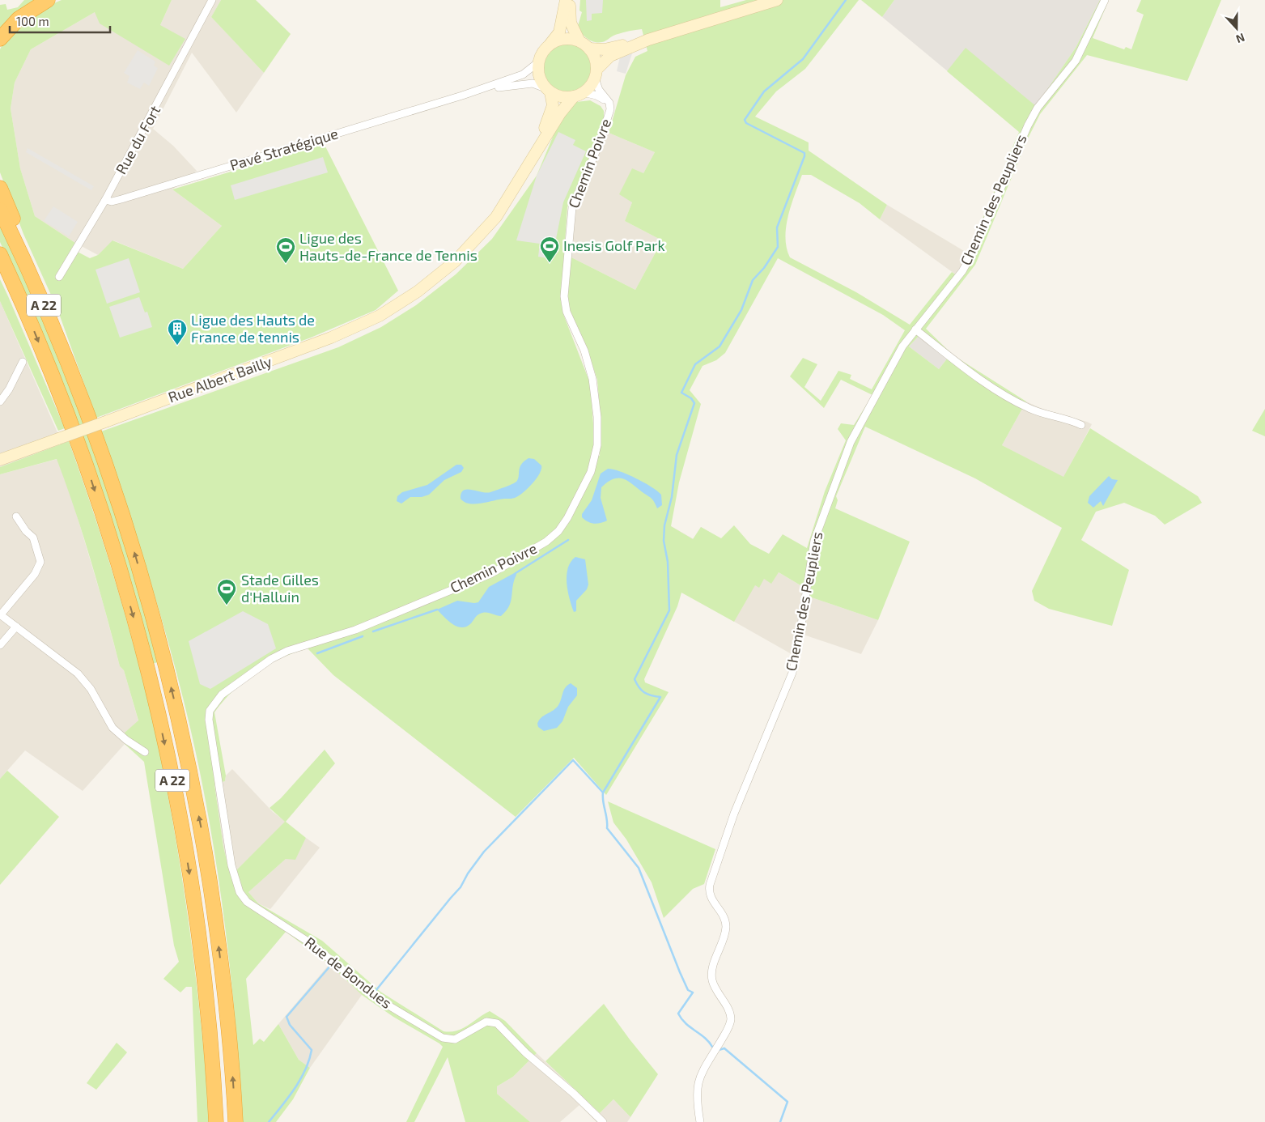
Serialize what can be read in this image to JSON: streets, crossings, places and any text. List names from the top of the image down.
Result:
{
  "streets": {
    "highway": ["A 22"],
    "main road": ["Rue Albert Bailly"],
    "street": [
      "Rue du Fort",
      "Pavé Stratégique",
      "Chemin Poivre",
      "Chemin des Peupliers",
      "Rue de Bondues"
    ]
  },
  "crossings": [
    ["Rue du Fort", "Pavé Stratégique"],
    ["Pavé Stratégique", "Chemin Poivre"],
    ["Pavé Stratégique", "Rue Albert Bailly"],
    ["Chemin Poivre", "Rue Albert Bailly"],
    ["Chemin Poivre", "Rue de Bondues"]
  ],
  "places": {
    "sports": ["Inesis Golf Park", "Ligue des Hauts-de-France de Tennis", "Stade Gilles d'Halluin"],
    "building": ["Ligue des Hauts de France de tennis"]
  },
  "scale_bar": "100 m",
  "north": "bottom"
}
